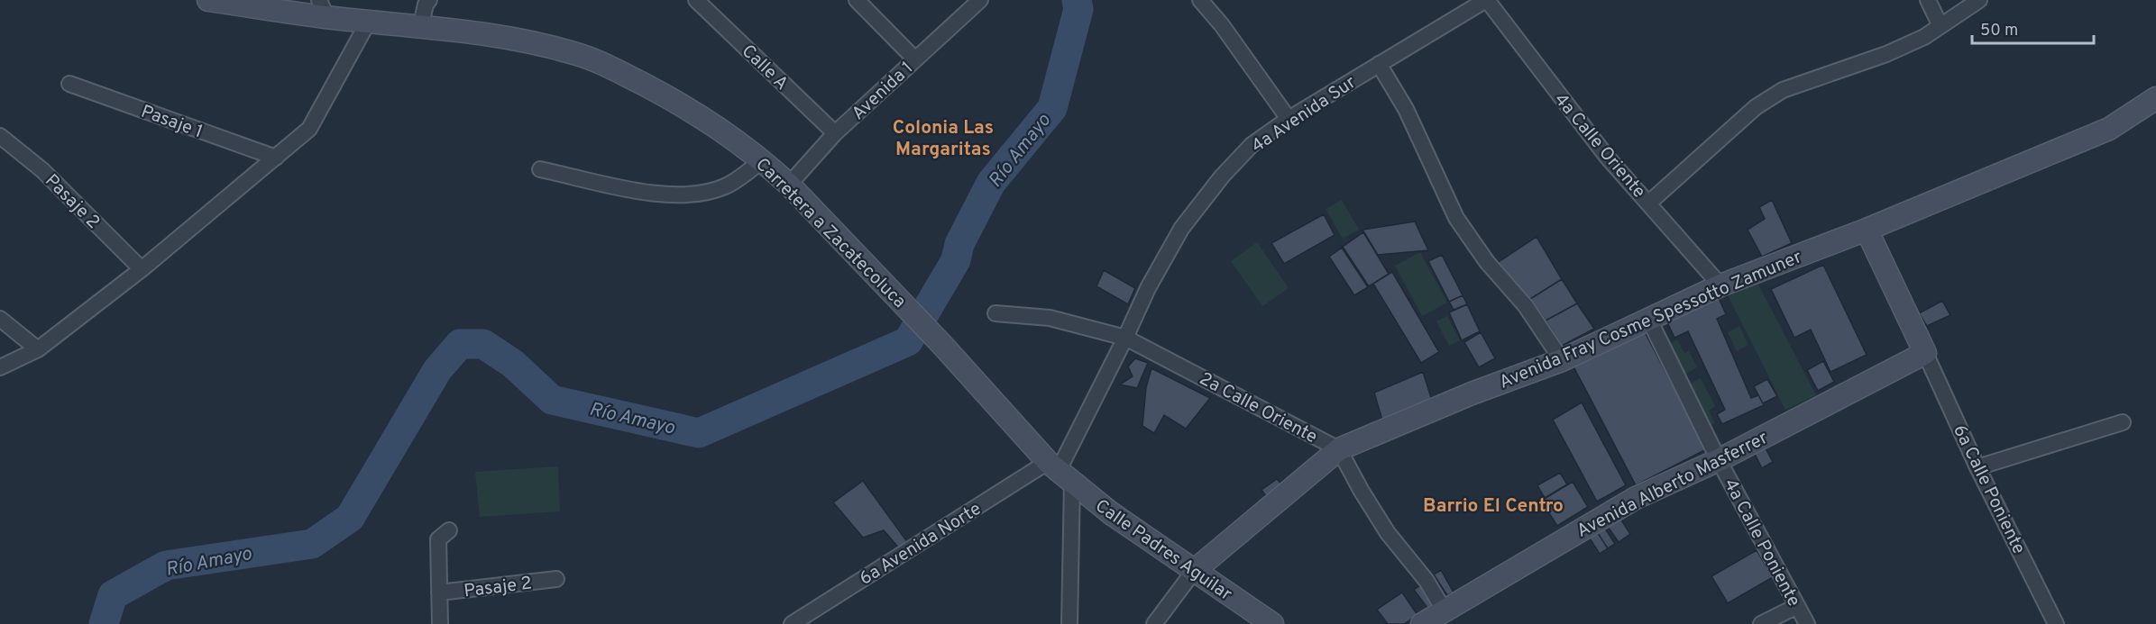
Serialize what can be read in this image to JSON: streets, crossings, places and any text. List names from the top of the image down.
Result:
{
  "streets": {
    "main road": [
      "Carretera a Zacatecoluca",
      "Avenida Fray Cosme Spessotto Zamuner",
      "Avenida Alberto Masferrer",
      "Calle Padres Aguilar"
    ],
    "street": [
      "Calle A",
      "Avenida 1",
      "4a Avenida Sur",
      "Pasaje 1",
      "4a Calle Oriente",
      "Pasaje 2",
      "2a Calle Oriente",
      "6a Calle Poniente",
      "4a Calle Poniente",
      "6a Avenida Norte"
    ]
  },
  "crossings": [
    ["Calle A", "Avenida 1"],
    ["Avenida 1", "Carretera a Zacatecoluca"],
    ["4a Avenida Sur", "4a Calle Oriente"],
    ["4a Avenida Sur", "Carretera a Zacatecoluca"],
    ["4a Avenida Sur", "2a Calle Oriente"],
    ["4a Avenida Sur", "6a Avenida Norte"],
    ["4a Avenida Sur", "Calle Padres Aguilar"],
    ["4a Calle Oriente", "Avenida Fray Cosme Spessotto Zamuner"],
    ["Carretera a Zacatecoluca", "6a Avenida Norte"],
    ["Carretera a Zacatecoluca", "Calle Padres Aguilar"],
    ["Avenida Fray Cosme Spessotto Zamuner", "2a Calle Oriente"],
    ["Avenida Fray Cosme Spessotto Zamuner", "Calle Padres Aguilar"],
    ["2a Calle Oriente", "Avenida Alberto Masferrer"],
    ["Avenida Alberto Masferrer", "6a Calle Poniente"],
    ["Avenida Alberto Masferrer", "4a Calle Poniente"],
    ["6a Avenida Norte", "Calle Padres Aguilar"]
  ],
  "districts": ["Colonia Las Margaritas", "Barrio El Centro"],
  "water": ["Río Amayo"],
  "scale_bar": "50 m"
}
